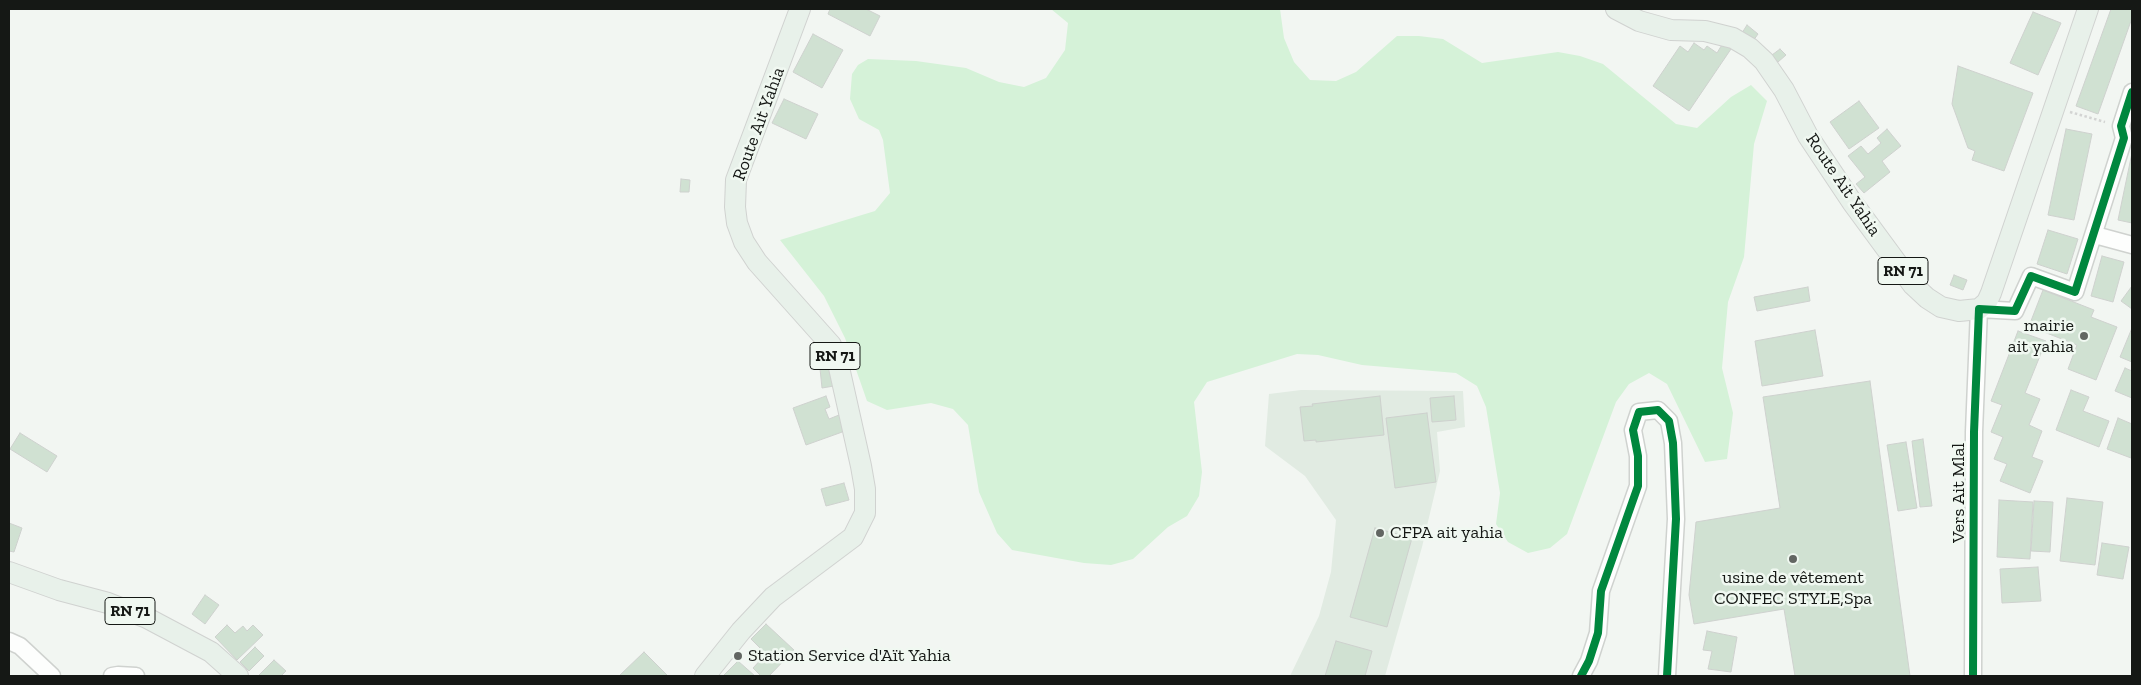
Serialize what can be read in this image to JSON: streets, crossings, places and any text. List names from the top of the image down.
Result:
{
  "streets": {
    "main road": ["Route Ait Yahia", "RN 71"],
    "street": ["Vers Ait Mlal"]
  },
  "crossings": [
    ["Route Ait Yahia", "Vers Ait Mlal"]
  ],
  "places": [
    "mairie ait yahia",
    "CFPA ait yahia",
    "usine de vêtement CONFEC STYLE,Spa",
    "Station Service d'Aït Yahia"
  ]
}
